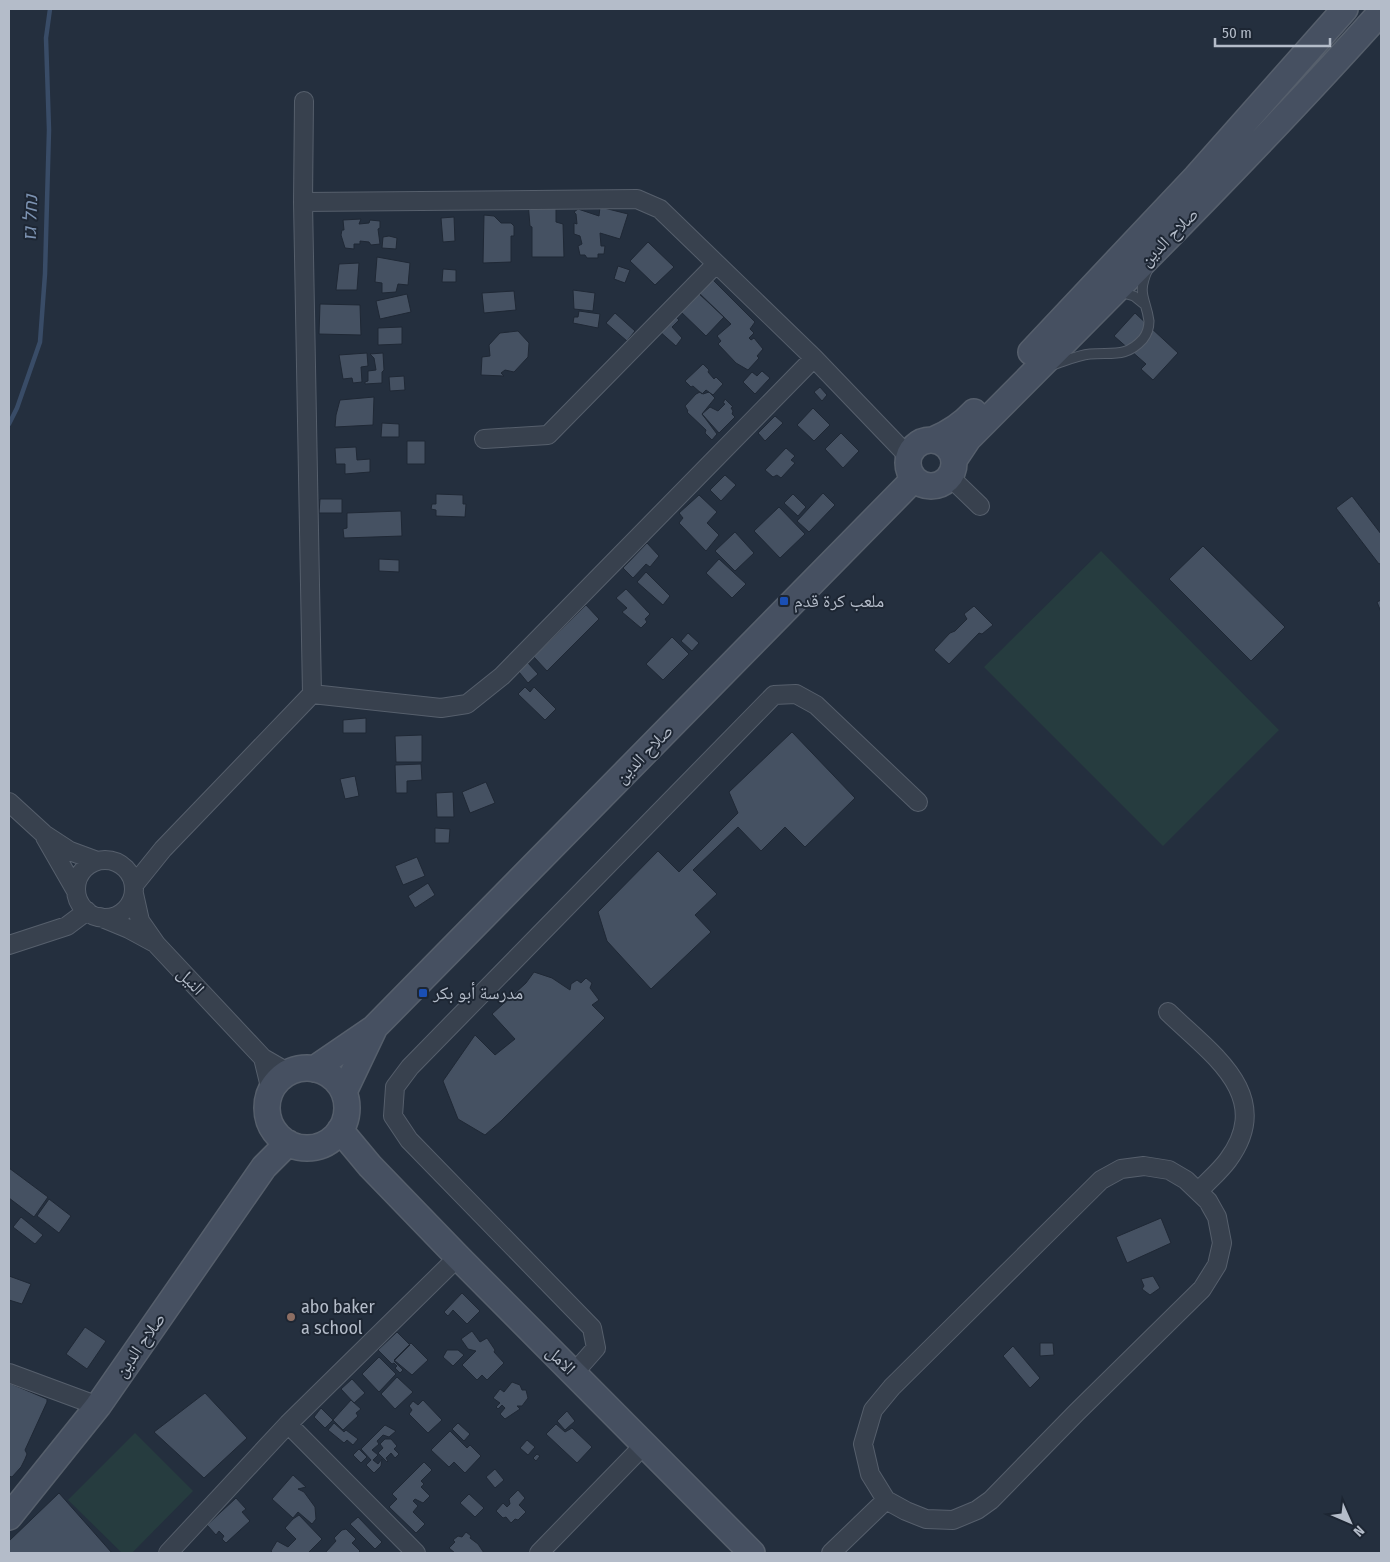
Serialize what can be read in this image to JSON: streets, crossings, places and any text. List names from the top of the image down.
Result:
{
  "streets": {
    "main road": ["صلاح الدين", "الامل"],
    "street": ["النيل"]
  },
  "crossings": [
    ["صلاح الدين", "النيل"],
    ["صلاح الدين", "الامل"],
    ["النيل", "الامل"]
  ],
  "water": ["נחל גז"],
  "places": {
    "transit": ["ملعب كرة قدم", "مدرسة أبو بكر"],
    "other": ["abo baker a school"]
  },
  "scale_bar": "50 m",
  "north": "bottom right"
}
